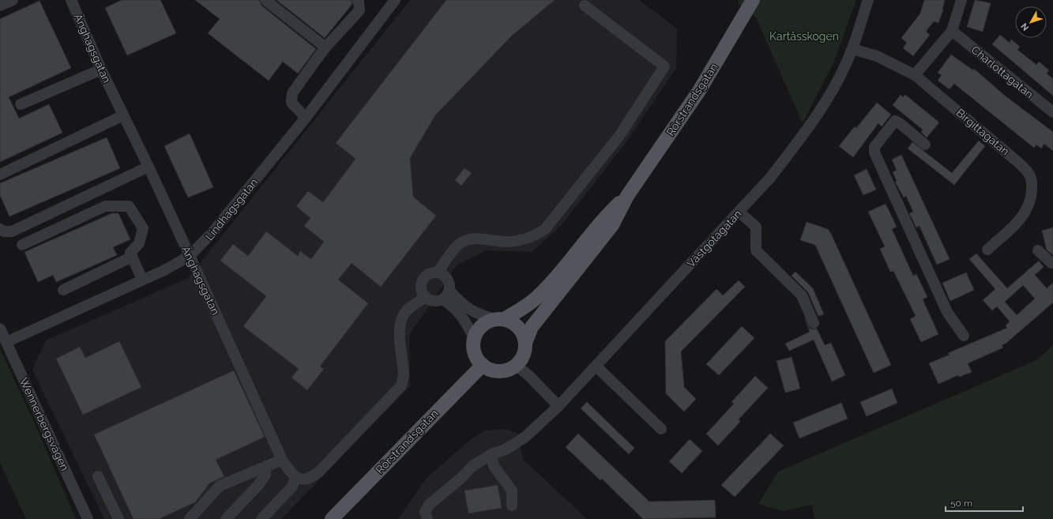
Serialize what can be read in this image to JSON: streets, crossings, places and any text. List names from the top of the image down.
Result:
{
  "streets": {
    "main road": ["Rörstrandsgatan"],
    "street": [
      "Änghagsgatan",
      "Charlottagatan",
      "Birgittagatan",
      "Lindhagsgatan",
      "Västgötagatan",
      "Wennerbergsvägen"
    ]
  },
  "crossings": [
    ["Änghagsgatan", "Lindhagsgatan"],
    ["Birgittagatan", "Västgötagatan"],
    ["Lindhagsgatan", "Wennerbergsvägen"]
  ],
  "parks": ["Kartåsskogen"],
  "scale_bar": "50 m",
  "north": "bottom left"
}
